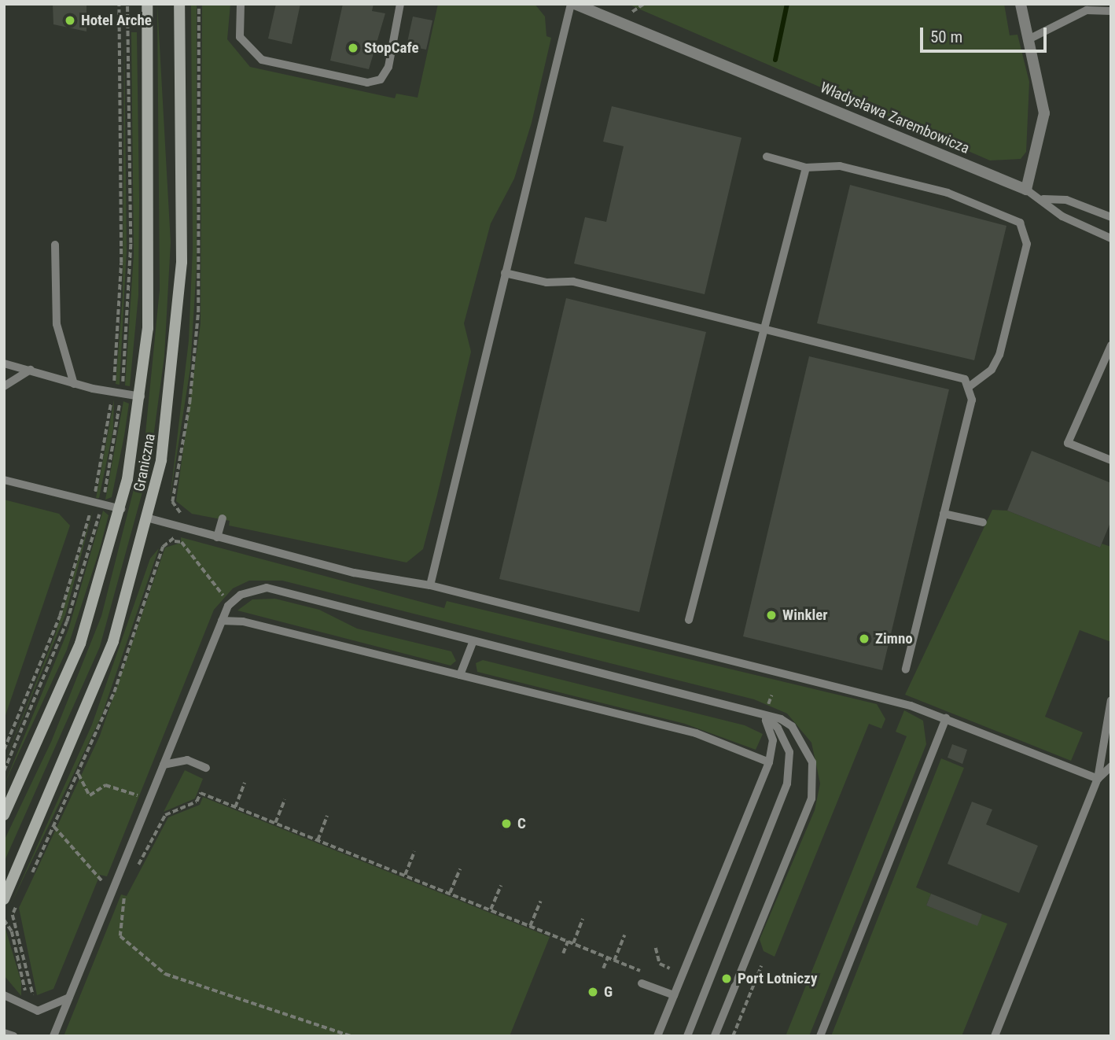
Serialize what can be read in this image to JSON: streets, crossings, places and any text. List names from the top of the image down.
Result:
{
  "streets": {
    "main road": ["Graniczna"],
    "street": ["Władysława Zarembowicza"]
  },
  "places": [
    "Hotel Arche",
    "StopCafe",
    "Winkler",
    "Zimno",
    "C",
    "Port Lotniczy",
    "G"
  ],
  "scale_bar": "50 m"
}
